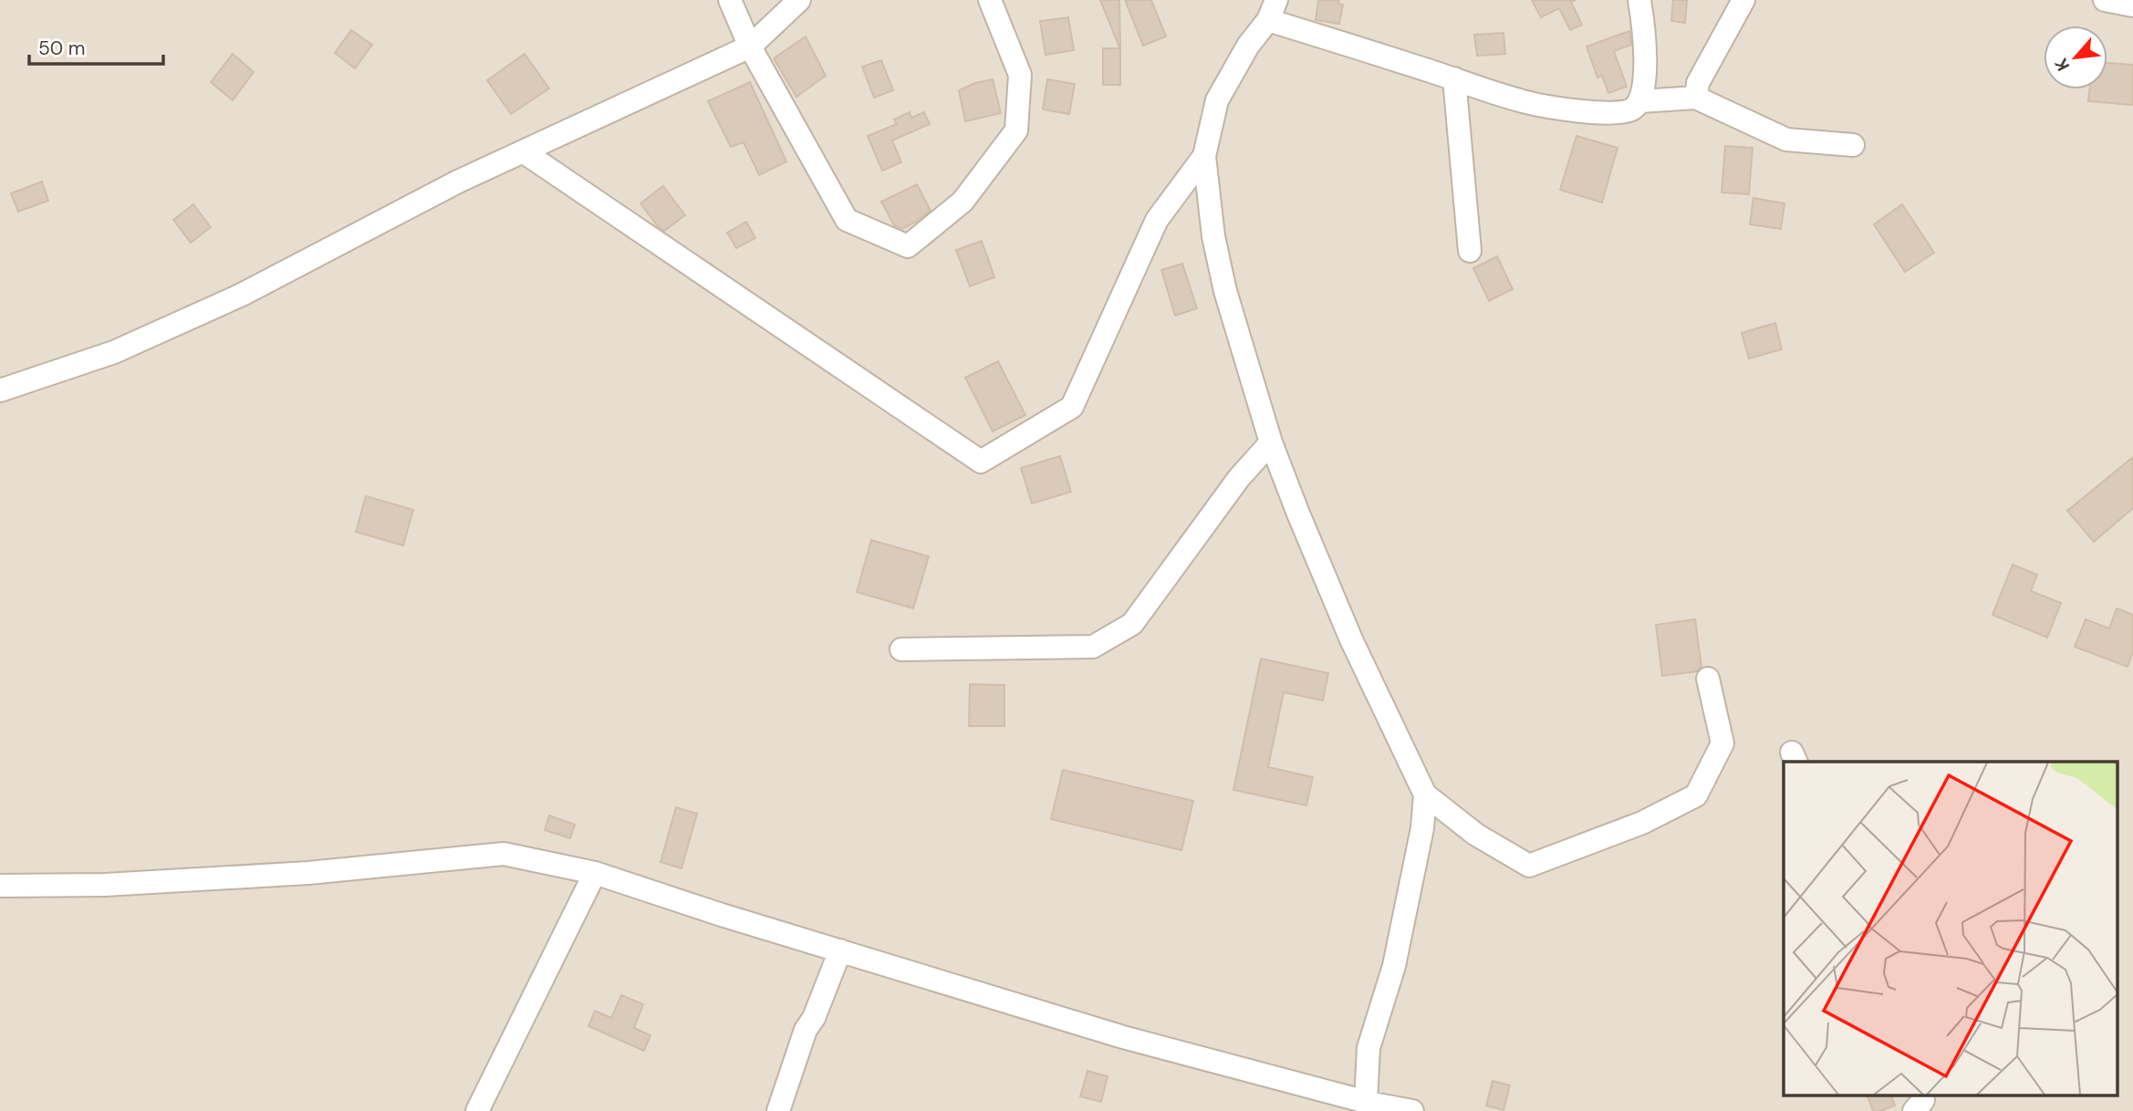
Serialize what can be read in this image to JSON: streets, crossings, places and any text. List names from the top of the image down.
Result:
{
  "scale_bar": "50 m",
  "north": "bottom left"
}
